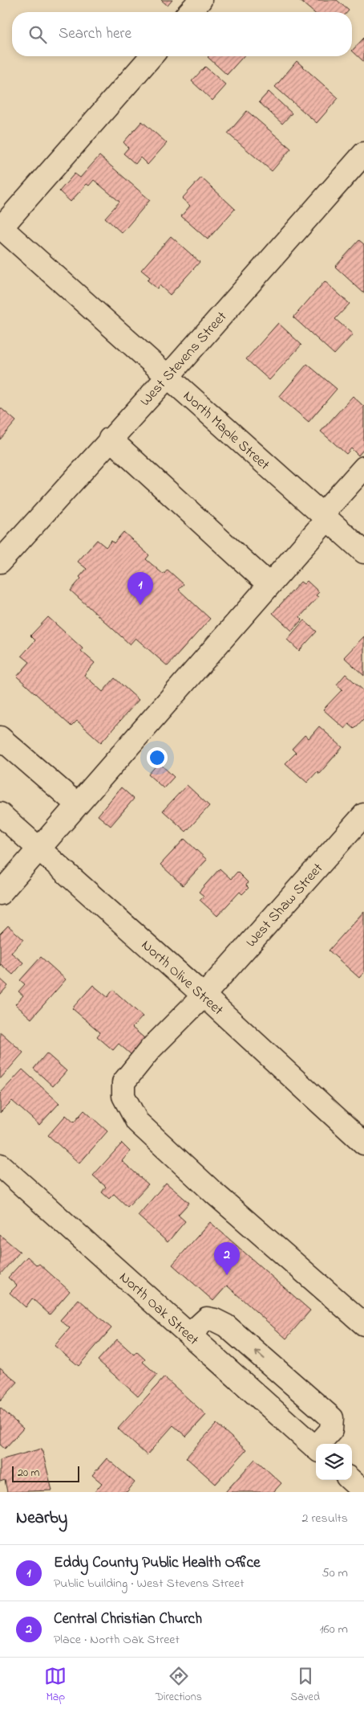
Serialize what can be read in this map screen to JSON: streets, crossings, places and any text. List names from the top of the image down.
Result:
{
  "streets": {
    "street": [
      "West Stevens Street",
      "North Maple Street",
      "West Shaw Street",
      "North Olive Street",
      "North Oak Street"
    ]
  },
  "crossings": [
    ["West Stevens Street", "North Maple Street"],
    ["West Shaw Street", "North Olive Street"]
  ],
  "scale_bar": "20 m",
  "page": {
    "search": "Search here",
    "pins": ["1", "2"],
    "scale": "20 m",
    "heading": ["Nearby", "2 results"],
    "list": [
      {
        "mark": "1",
        "name": "Eddy County Public Health Office",
        "note": "Public building · West Stevens Street",
        "value": "50 m"
      },
      {
        "mark": "2",
        "name": "Central Christian Church",
        "note": "Place · North Oak Street",
        "value": "160 m"
      }
    ],
    "nav": ["Map", "Directions", "Saved"]
  }
}
